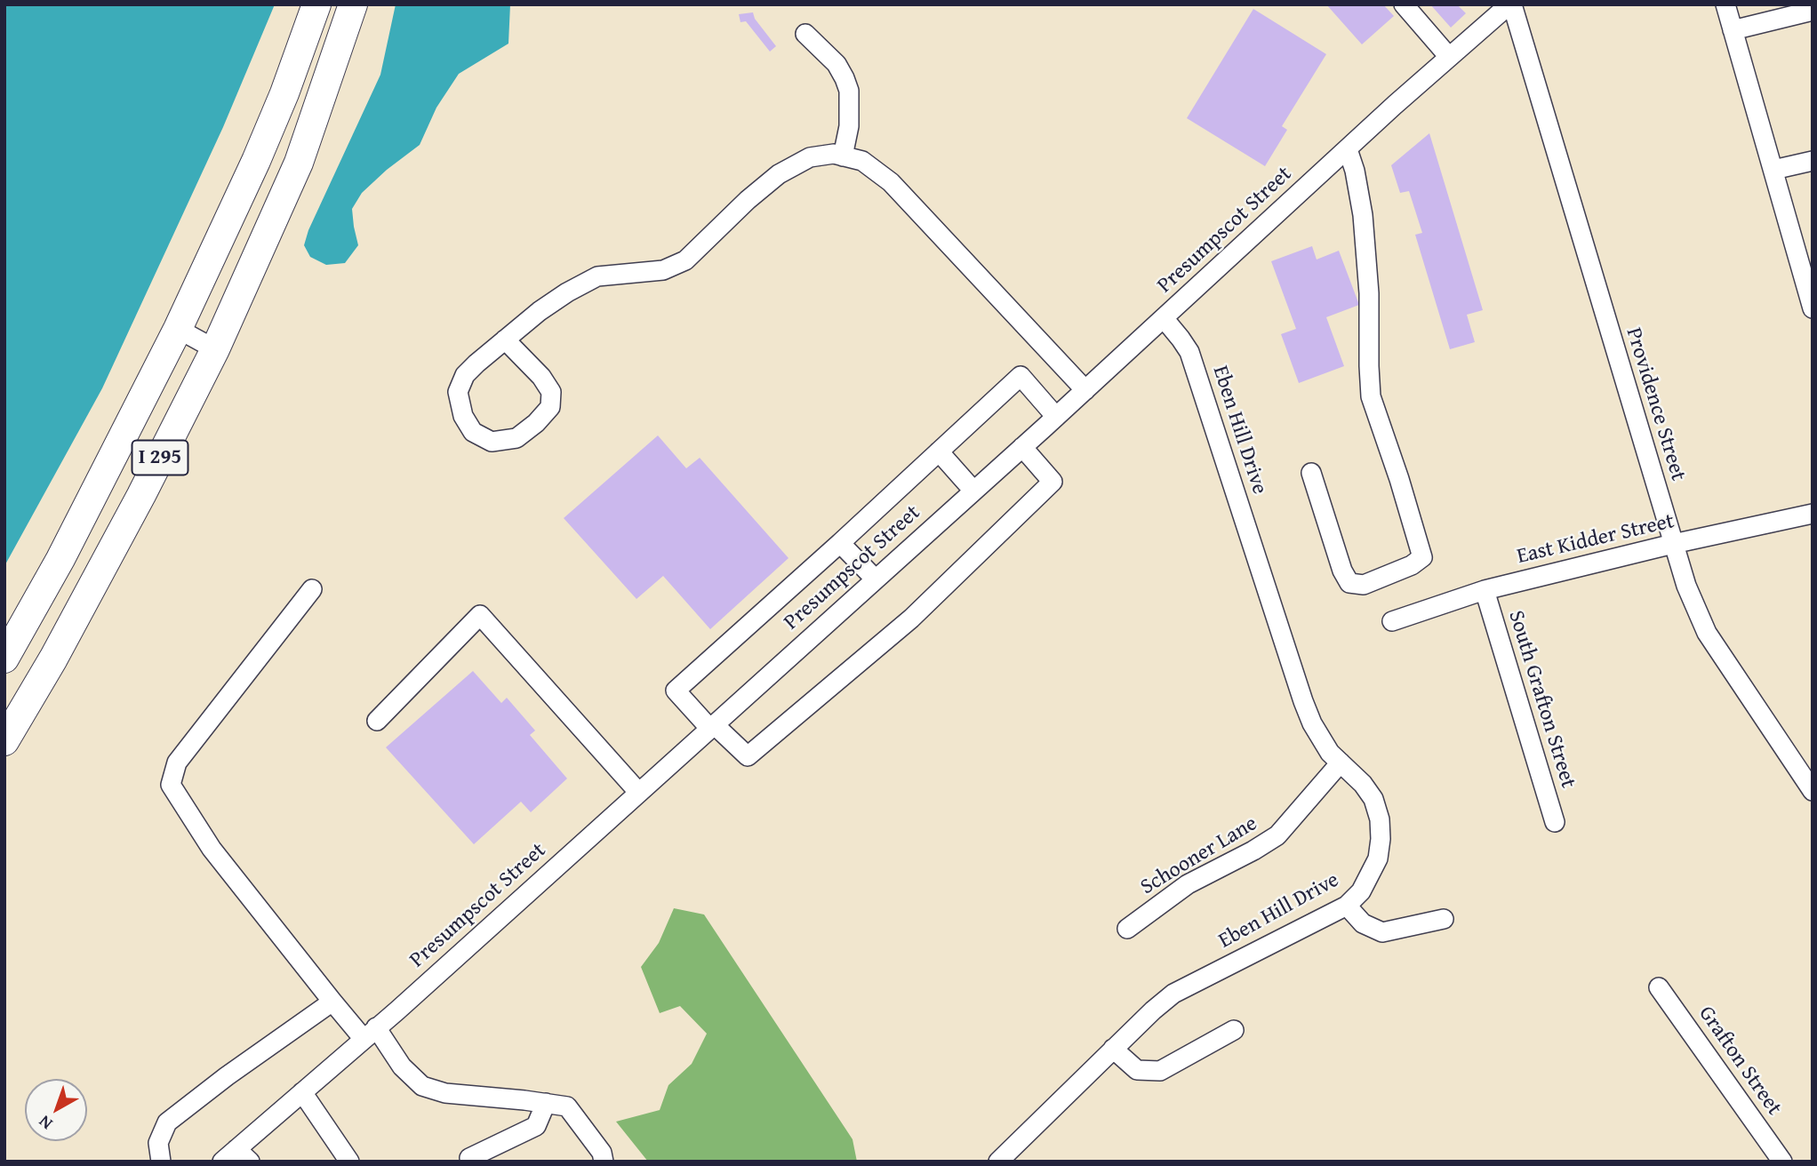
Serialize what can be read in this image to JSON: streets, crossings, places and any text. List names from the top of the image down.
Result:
{
  "streets": {
    "highway": ["I 295"],
    "street": [
      "Presumpscot Street",
      "Providence Street",
      "Eben Hill Drive",
      "East Kidder Street",
      "South Grafton Street",
      "Schooner Lane",
      "Grafton Street"
    ]
  },
  "crossings": [
    ["Presumpscot Street", "Providence Street"],
    ["Presumpscot Street", "Eben Hill Drive"],
    ["Providence Street", "East Kidder Street"],
    ["Eben Hill Drive", "Schooner Lane"],
    ["East Kidder Street", "South Grafton Street"]
  ],
  "north": "bottom left"
}
